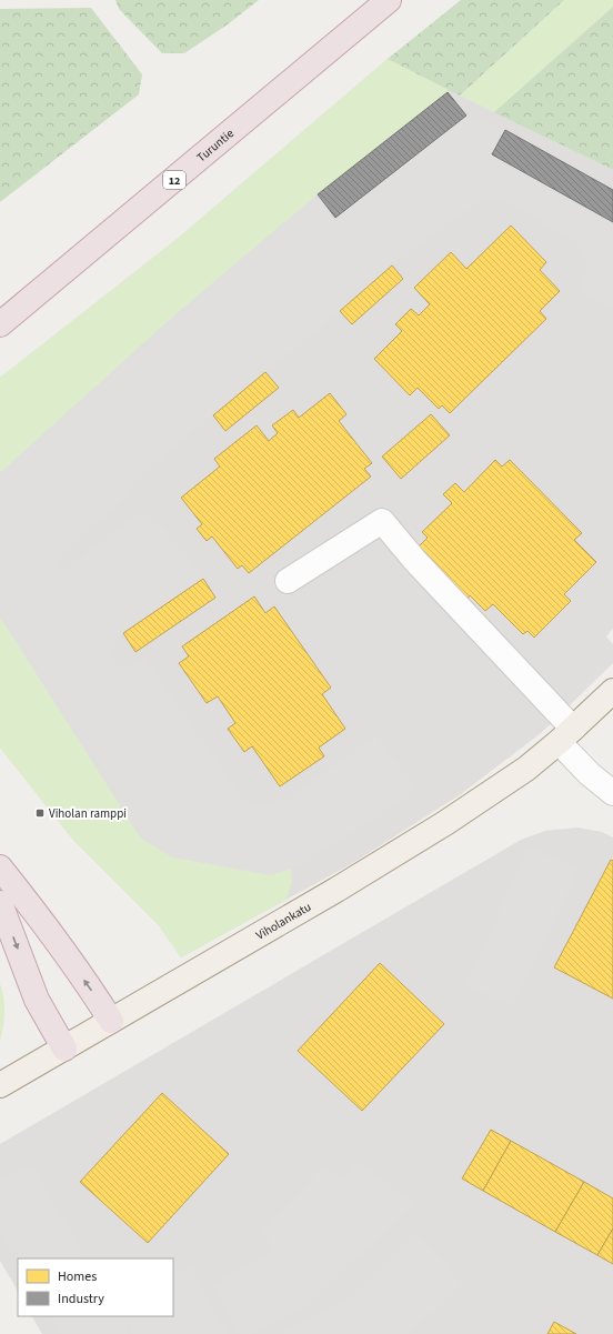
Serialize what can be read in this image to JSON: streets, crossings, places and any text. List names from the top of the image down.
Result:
{
  "streets": {
    "highway": ["Turuntie", "12"],
    "main road": ["Viholankatu"]
  },
  "places": {
    "transit": ["Viholan ramppi"]
  },
  "legend": ["Homes", "Industry"]
}
